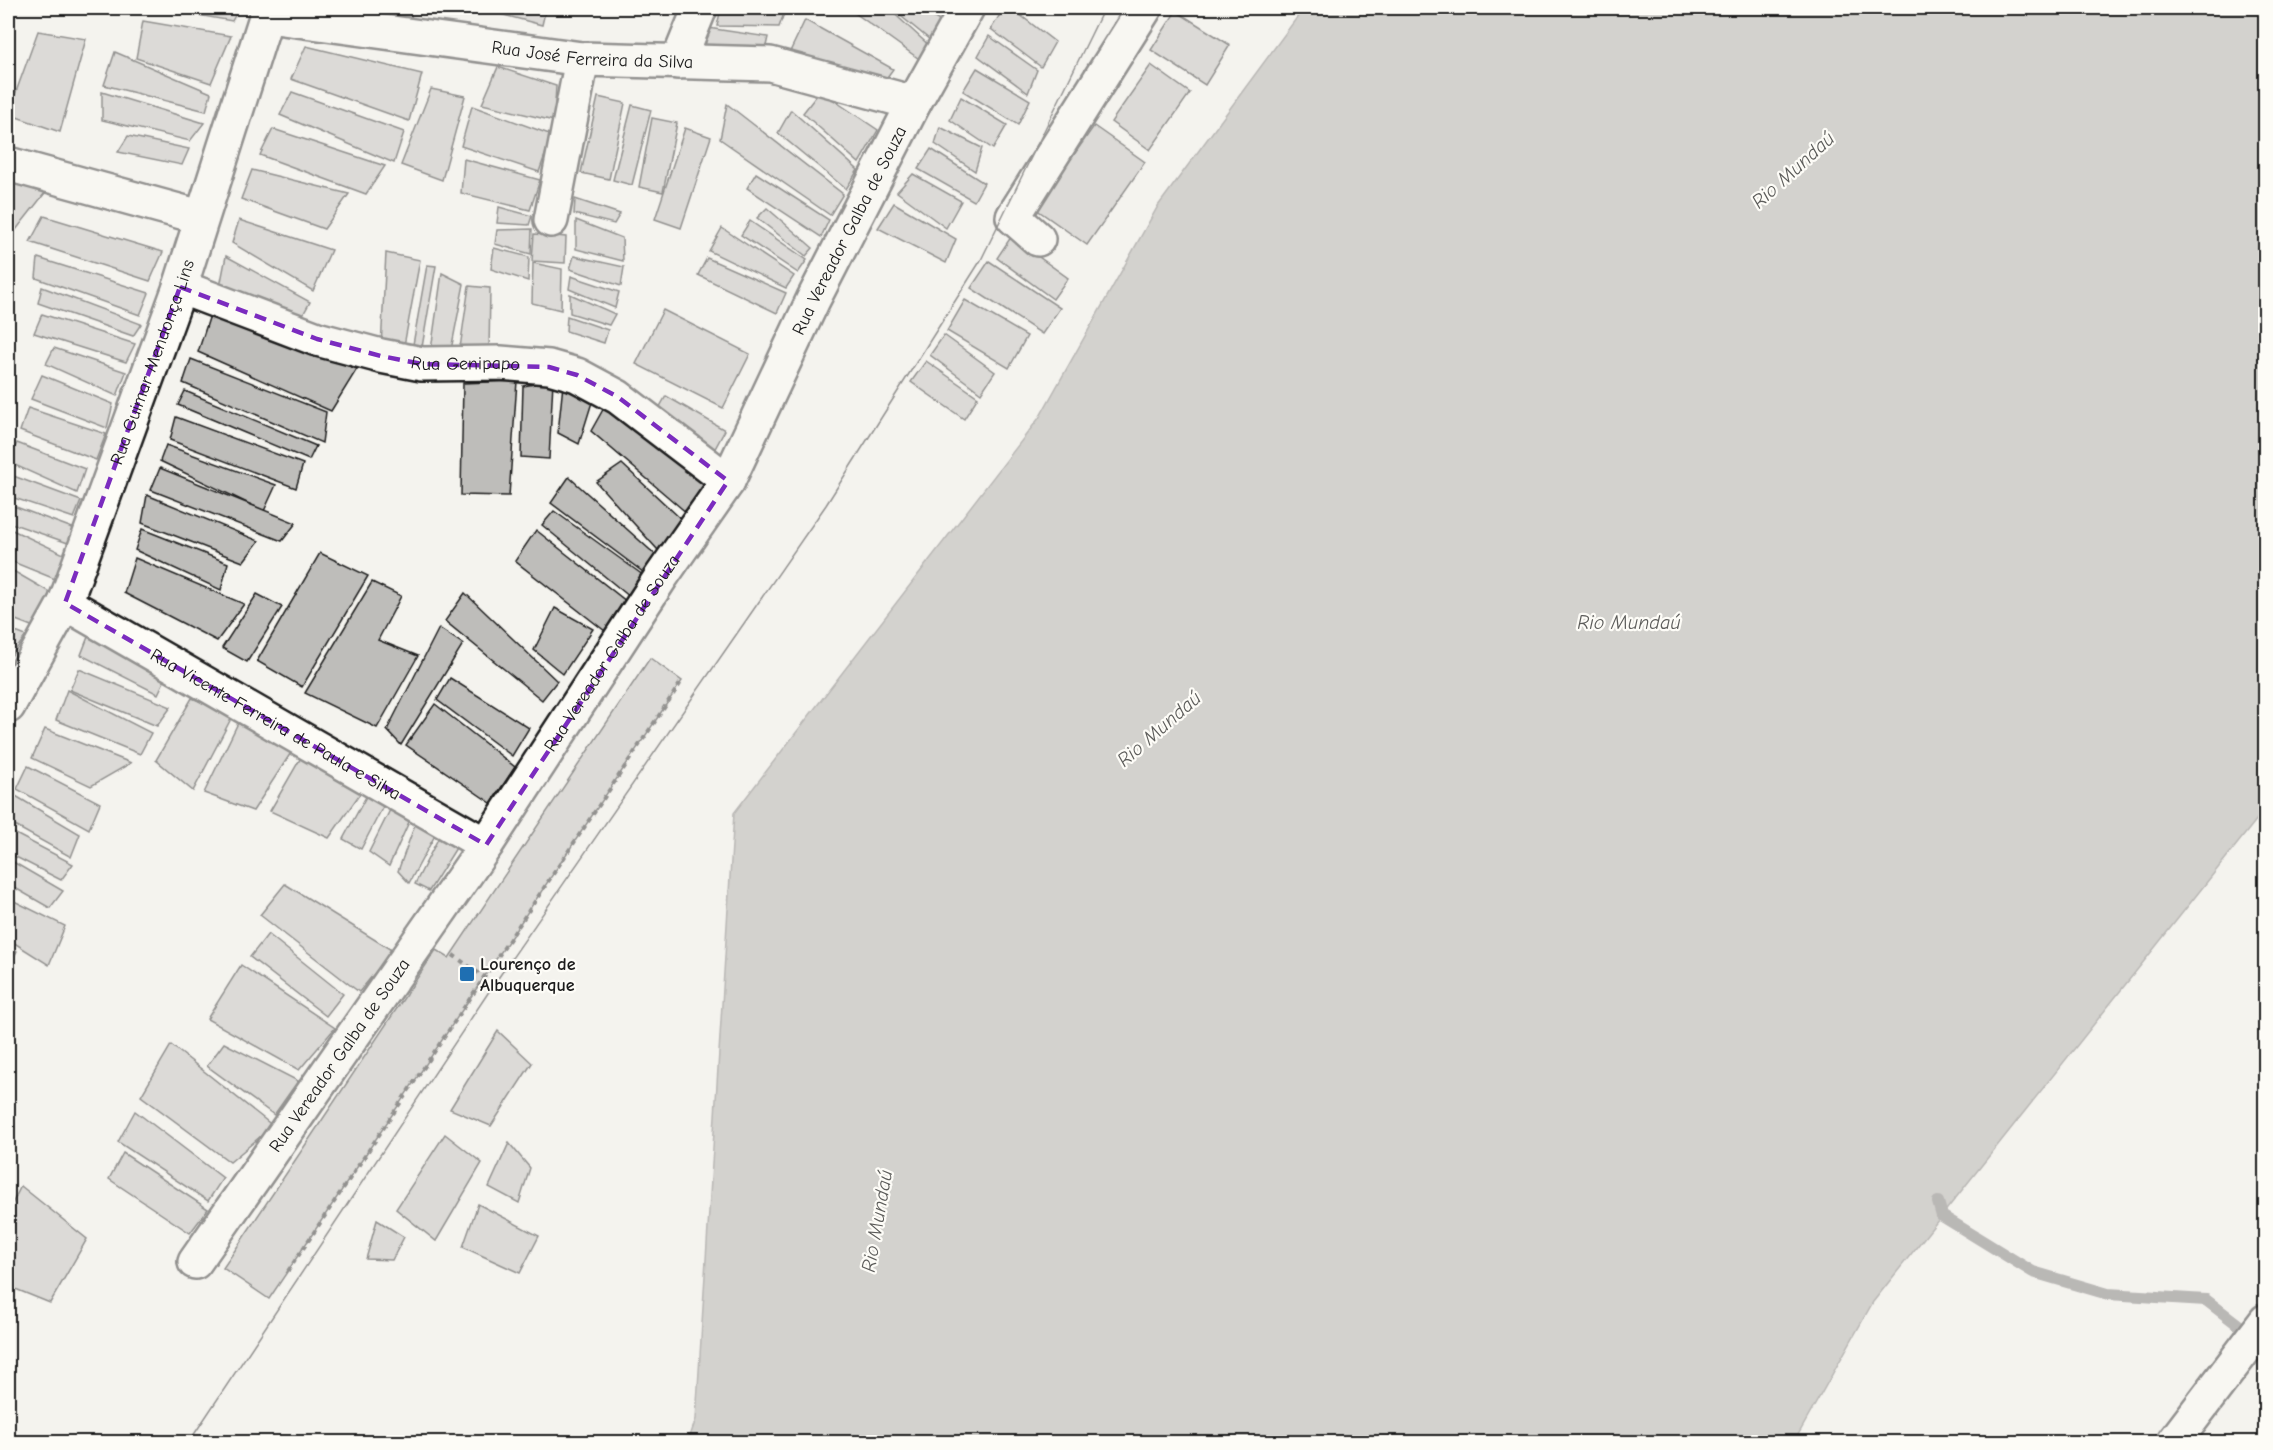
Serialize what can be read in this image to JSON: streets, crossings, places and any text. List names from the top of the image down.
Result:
{
  "streets": {
    "street": [
      "Rua José Ferreira da Silva",
      "Rua Vereador Galba de Souza",
      "Rua Guimar Mendonça Lins",
      "Rua Genipapo",
      "Rua Vicente Ferreira de Paula e Silva"
    ]
  },
  "crossings": [
    ["Rua José Ferreira da Silva", "Rua Vereador Galba de Souza"],
    ["Rua José Ferreira da Silva", "Rua Guimar Mendonça Lins"],
    ["Rua Vereador Galba de Souza", "Rua Genipapo"],
    ["Rua Vereador Galba de Souza", "Rua Vicente Ferreira de Paula e Silva"],
    ["Rua Guimar Mendonça Lins", "Rua Genipapo"],
    ["Rua Guimar Mendonça Lins", "Rua Vicente Ferreira de Paula e Silva"]
  ],
  "water": ["Rio Mundaú"],
  "places": {
    "transit": ["Lourenço de Albuquerque"]
  }
}
